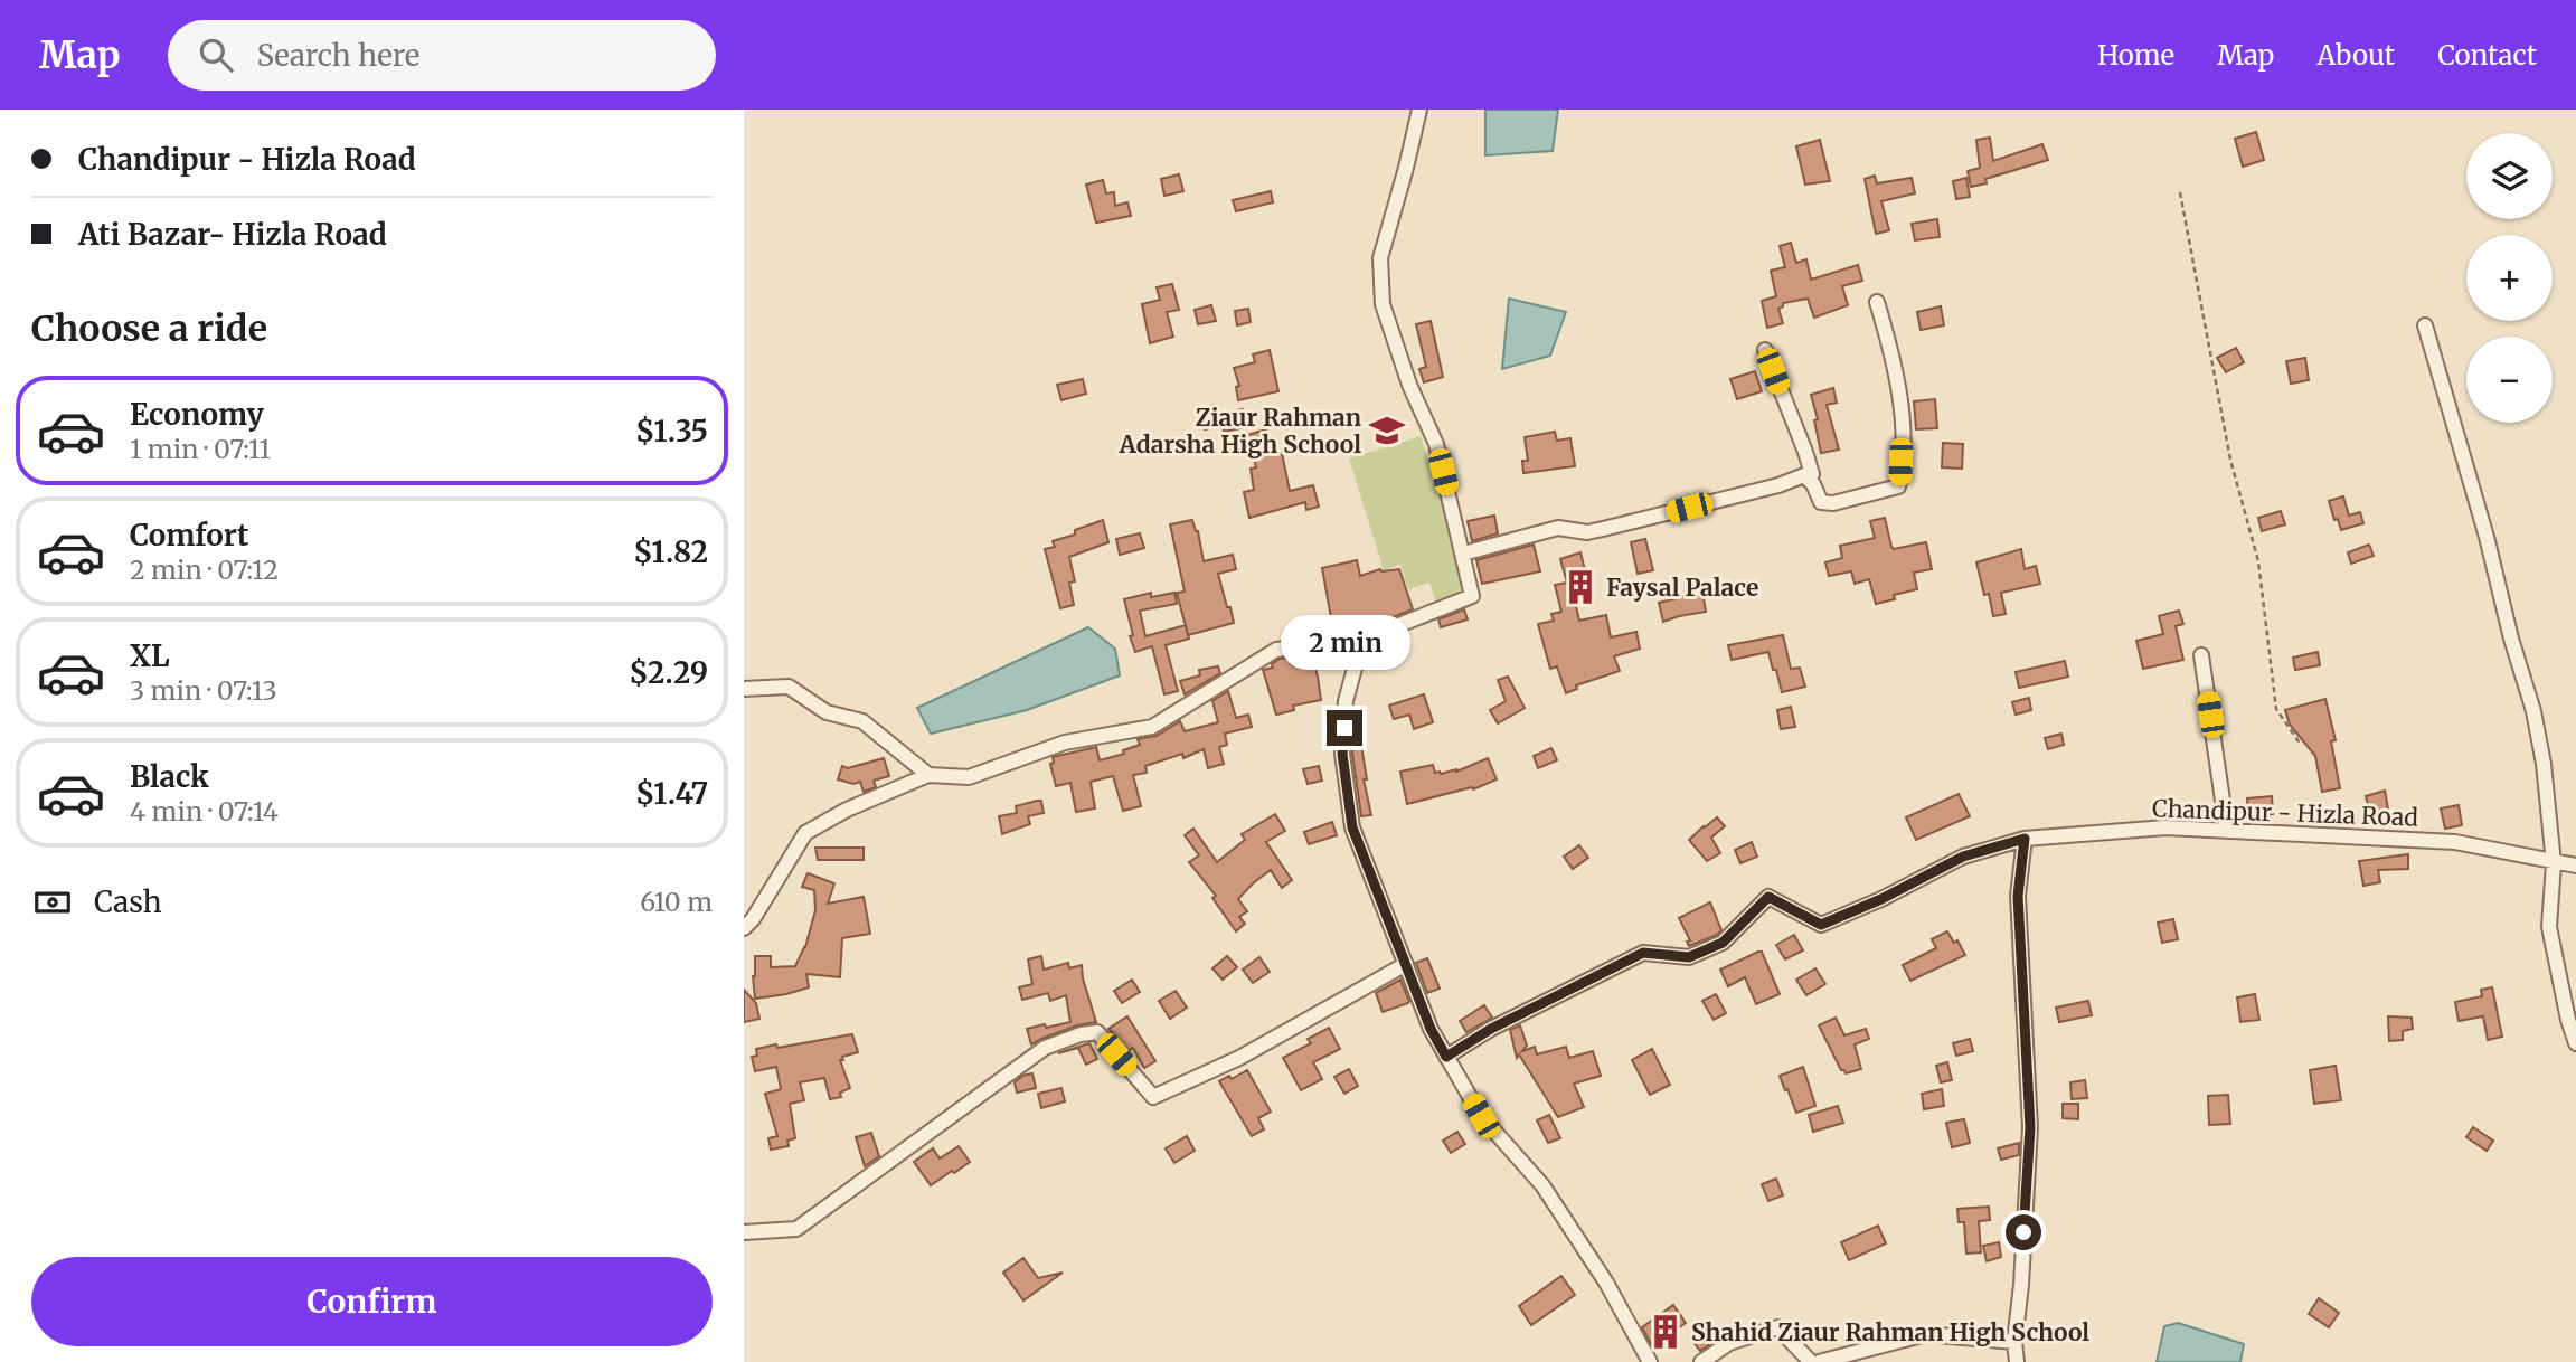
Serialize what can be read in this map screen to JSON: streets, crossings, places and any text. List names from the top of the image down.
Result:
{
  "streets": {
    "street": ["Chandipur - Hizla Road"]
  },
  "places": {
    "school or university": ["Ziaur Rahman Adarsha High School"],
    "building": ["Faysal Palace", "Shahid Ziaur Rahman High School"]
  },
  "page": {
    "header": "Map",
    "search": "Search here",
    "nav": [
      "Home",
      "Map",
      "About",
      "Contact"
    ],
    "banner": ["Chandipur - Hizla Road", "Ati Bazar- Hizla Road"],
    "map_buttons": ["+", "−"],
    "heading": "Choose a ride",
    "list": [
      {
        "name": "Economy",
        "note": "1 min · 07:11",
        "value": "$1.35"
      },
      {
        "name": "Comfort",
        "note": "2 min · 07:12",
        "value": "$1.82"
      },
      {
        "name": "XL",
        "note": "3 min · 07:13",
        "value": "$2.29"
      },
      {
        "name": "Black",
        "note": "4 min · 07:14",
        "value": "$1.47"
      }
    ],
    "bubble": "2 min",
    "pay": ["Cash", "610 m"],
    "buttons": "Confirm"
  }
}
